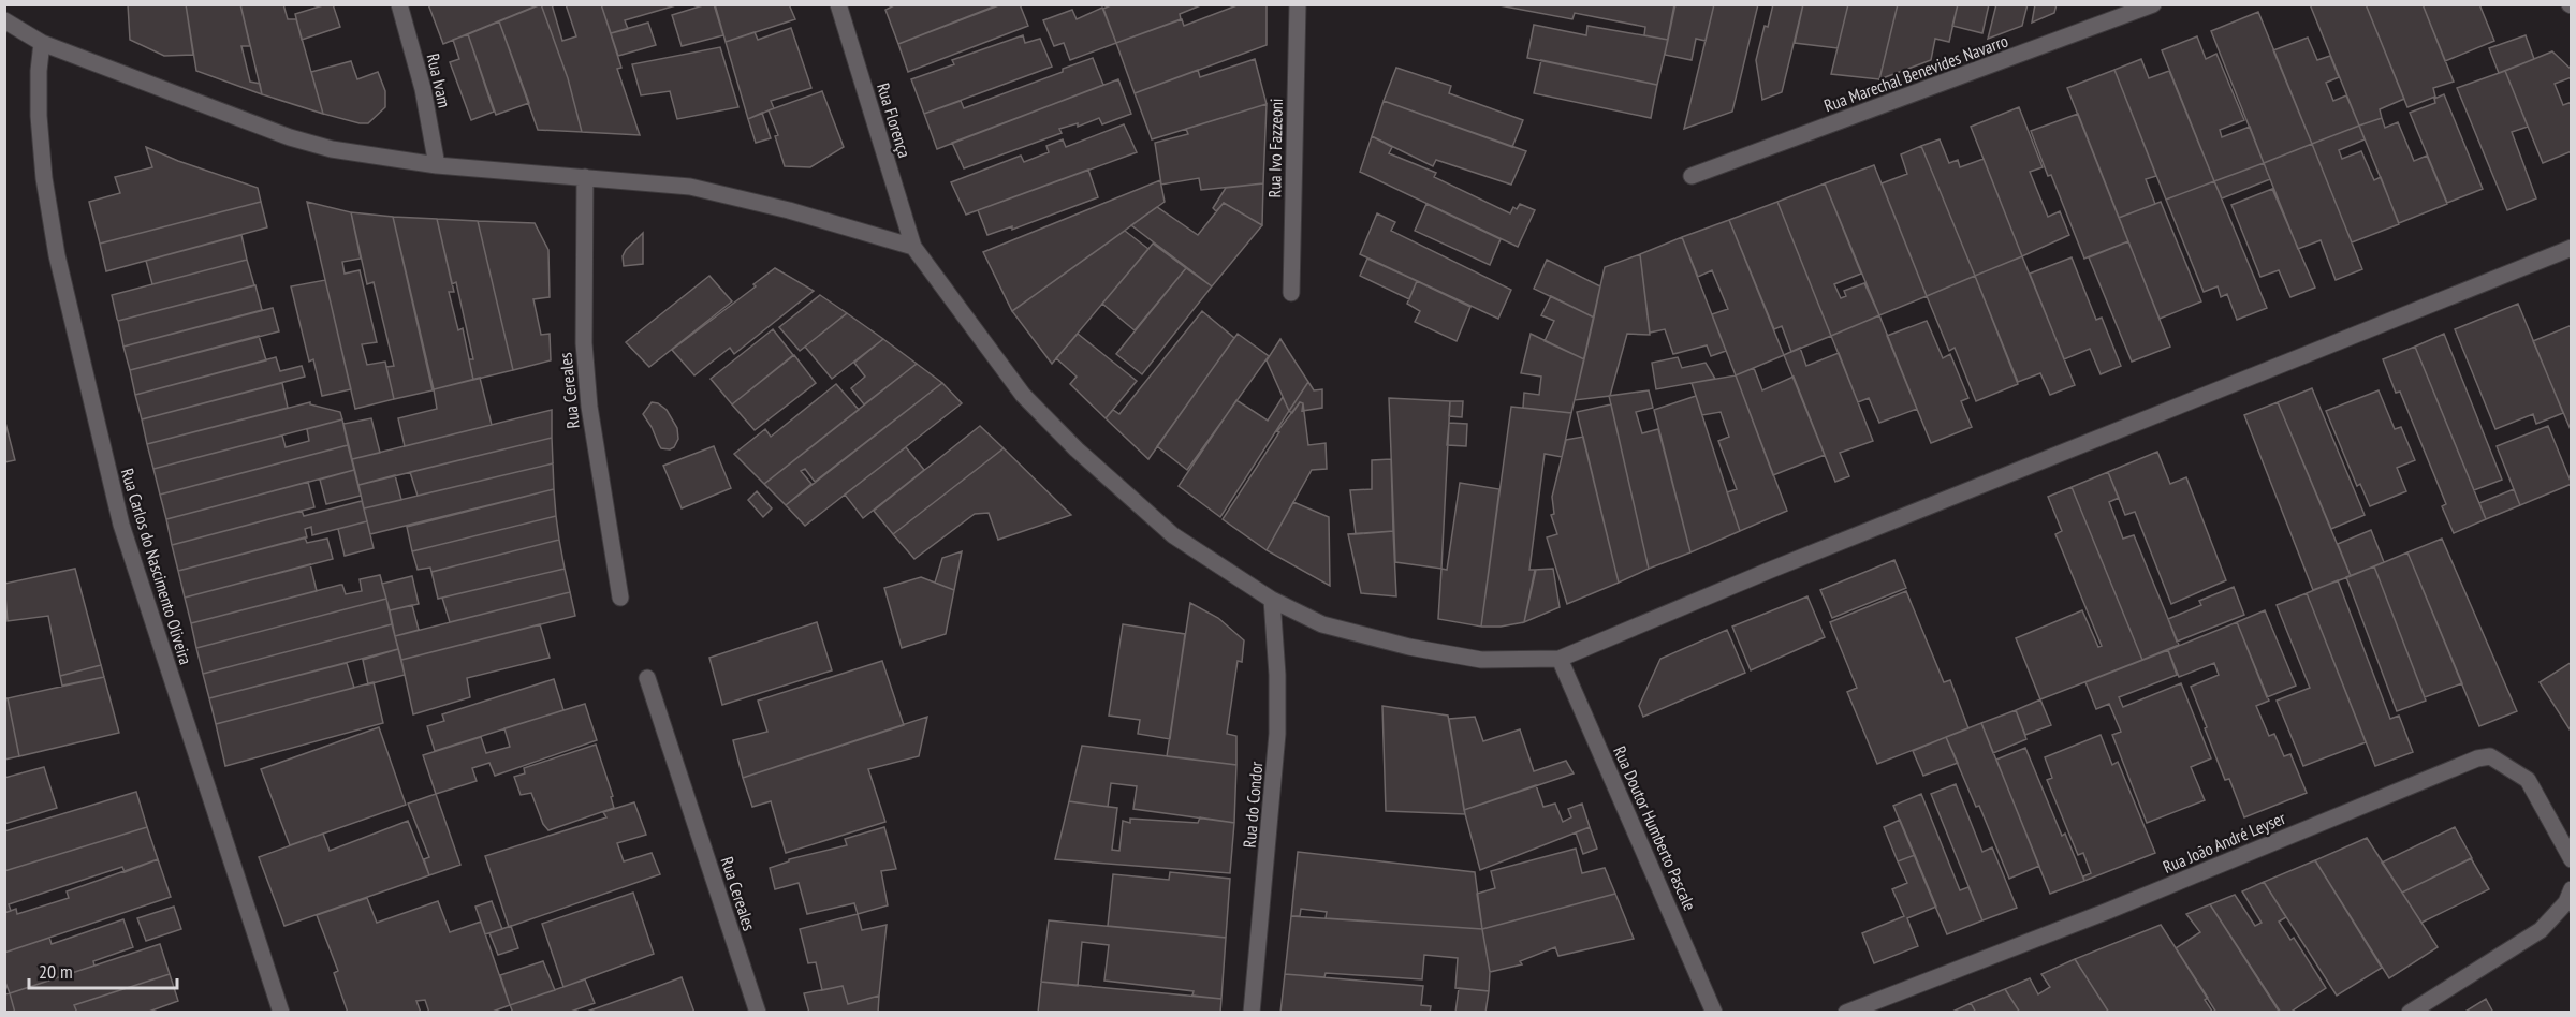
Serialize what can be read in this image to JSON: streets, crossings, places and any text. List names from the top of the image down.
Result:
{
  "streets": {
    "street": [
      "Rua Marechal Benevides Navarro",
      "Rua Ivam",
      "Rua Florença",
      "Rua Ivo Fazzeoni",
      "Rua Cereales",
      "Rua Carlos do Nascimento Oliveira",
      "Rua do Condor",
      "Rua Doutor Humberto Pascale",
      "Rua João André Leyser"
    ]
  },
  "crossings": [
    ["Rua Florença", "Rua do Condor"],
    ["Rua Florença", "Rua Doutor Humberto Pascale"]
  ],
  "scale_bar": "20 m"
}
